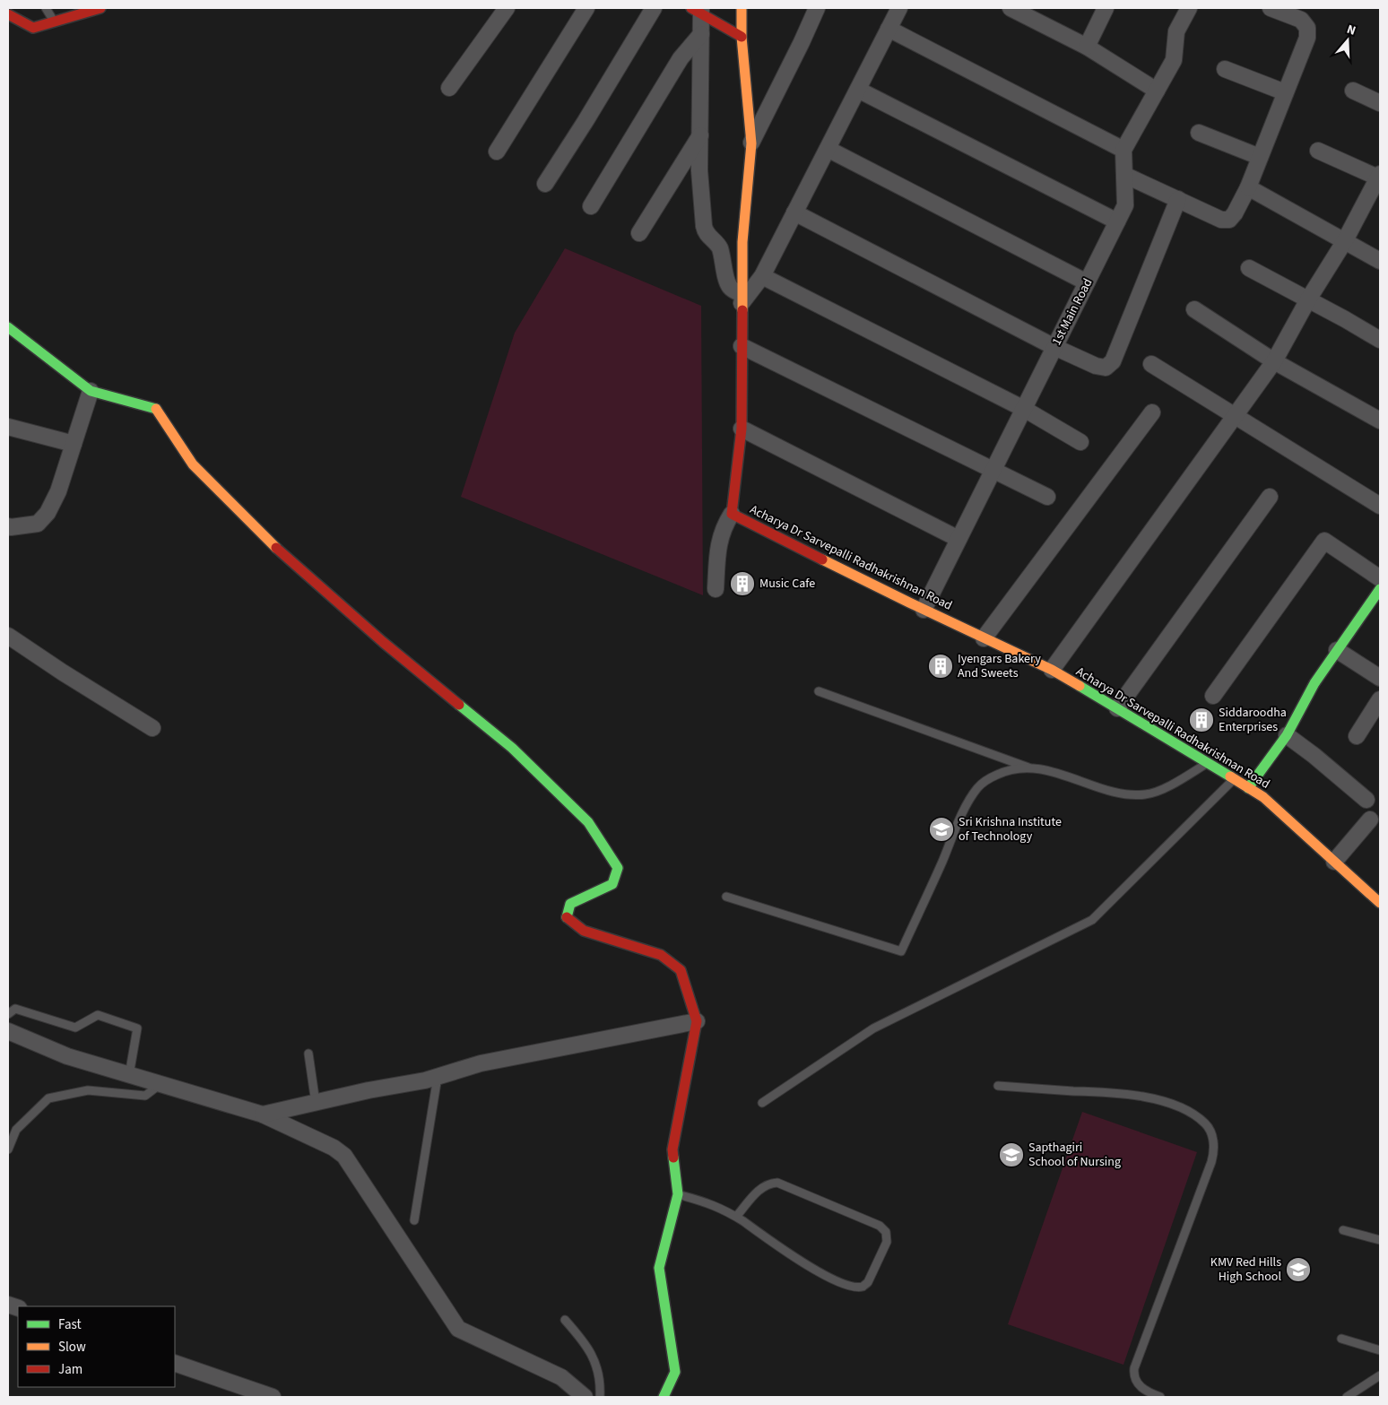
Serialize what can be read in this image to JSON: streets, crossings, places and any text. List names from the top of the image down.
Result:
{
  "streets": {
    "street": ["1st Main Road", "Acharya Dr Sarvepalli Radhakrishnan Road"]
  },
  "crossings": [
    ["1st Main Road", "Acharya Dr Sarvepalli Radhakrishnan Road"]
  ],
  "places": {
    "building": ["Music Cafe", "Iyengars Bakery And Sweets", "Siddaroodha Enterprises"],
    "school or university": ["Sri Krishna Institute of Technology", "Sapthagiri School of Nursing", "KMV Red Hills High School"]
  },
  "legend": ["Fast", "Slow", "Jam"],
  "north": "top"
}
